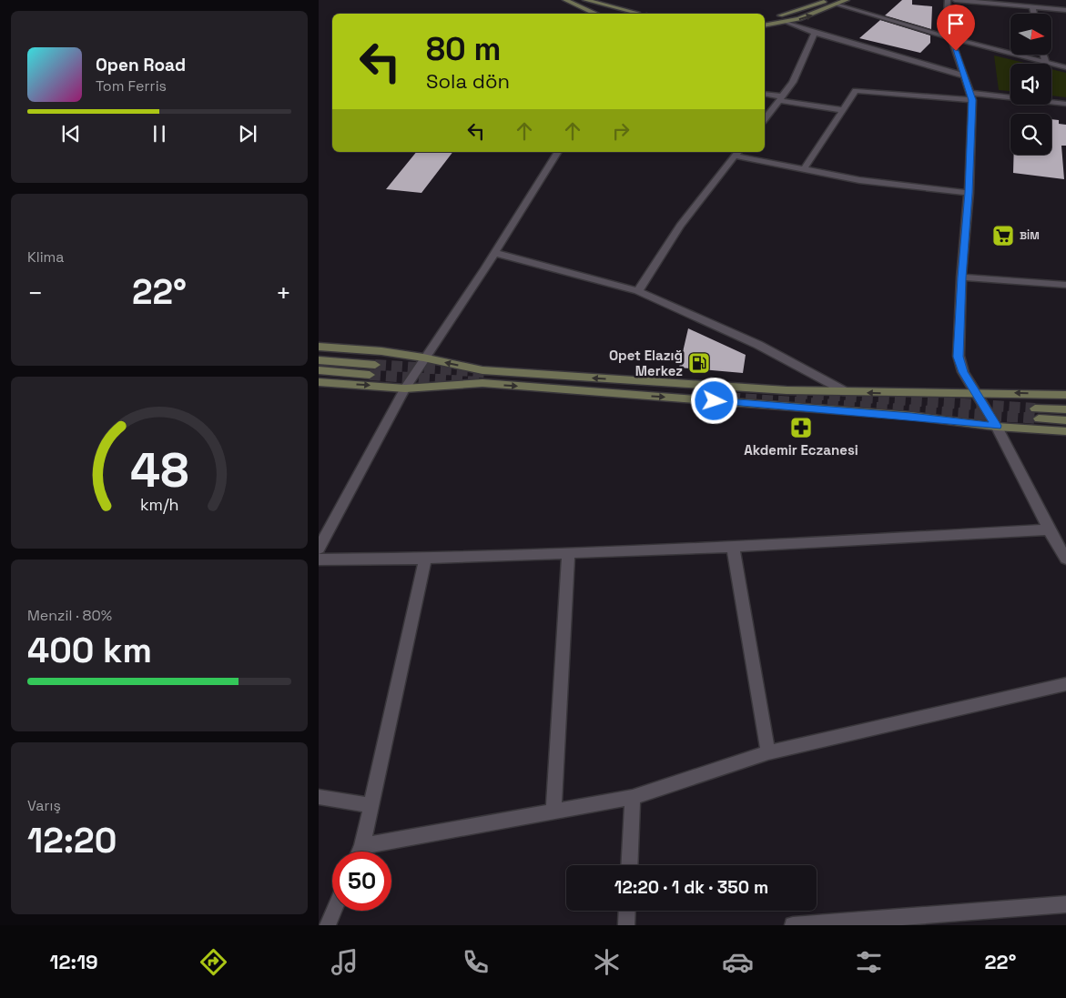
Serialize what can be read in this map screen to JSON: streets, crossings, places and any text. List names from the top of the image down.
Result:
{
  "places": {
    "supermarket": ["BİM"],
    "fuel station": ["Opet Elazığ Merkez"],
    "pharmacy": ["Akdemir Eczanesi"]
  },
  "north": "right",
  "page": {
    "turn": ["80 m", "Sola dön"],
    "song": ["Open Road", "Tom Ferris"],
    "tile": [
      "Klima",
      ["Menzil · 80%", "400 km"],
      ["Varış", "12:20"]
    ],
    "heat": ["−", "22°", "+"],
    "limit": "50",
    "trip": "12:20 · 1 dk · 350 m",
    "tabs": ["12:19", "22°"],
    "gauge": ["48", "km/h"]
  }
}
